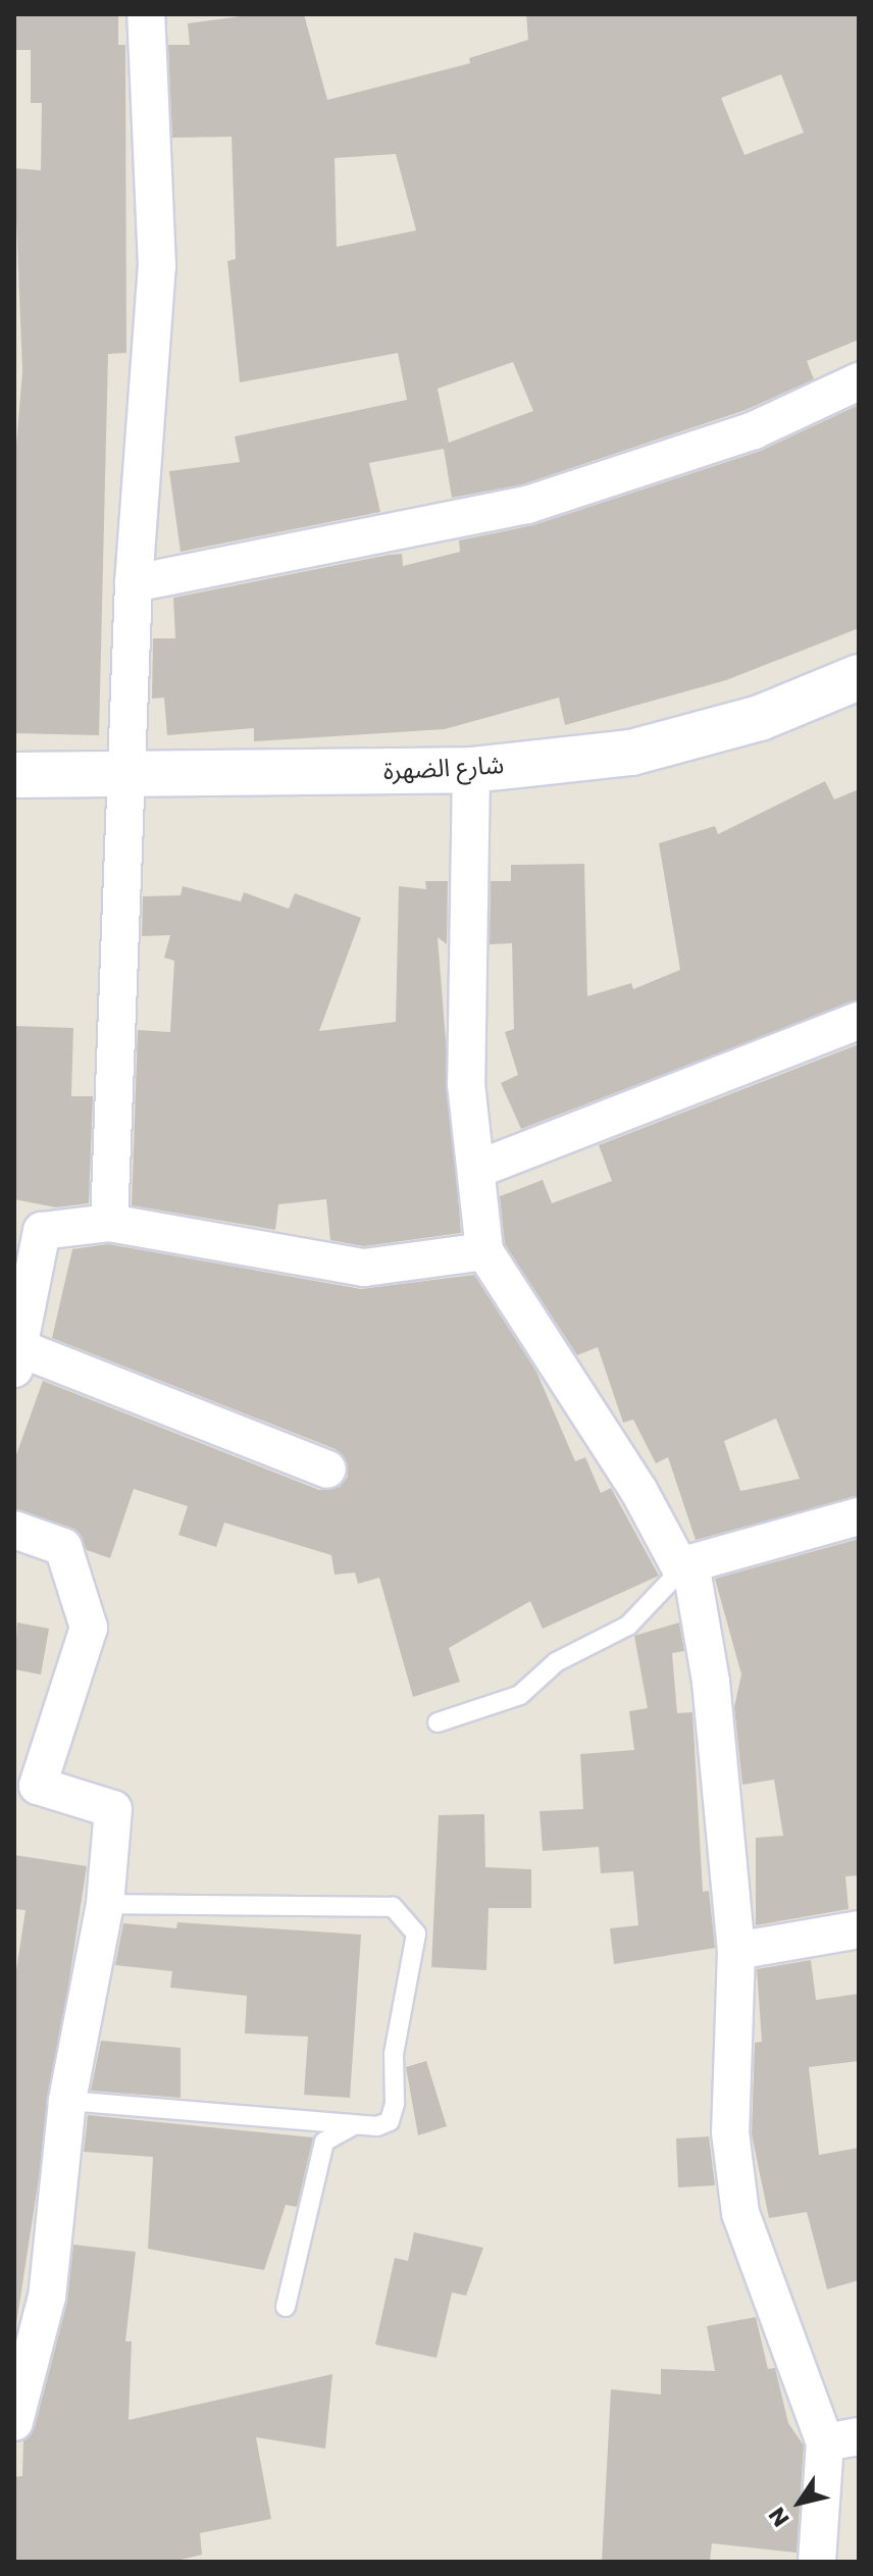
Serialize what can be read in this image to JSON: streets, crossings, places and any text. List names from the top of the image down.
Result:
{
  "streets": {
    "street": ["شارع الضهرة"]
  },
  "north": "bottom left"
}
